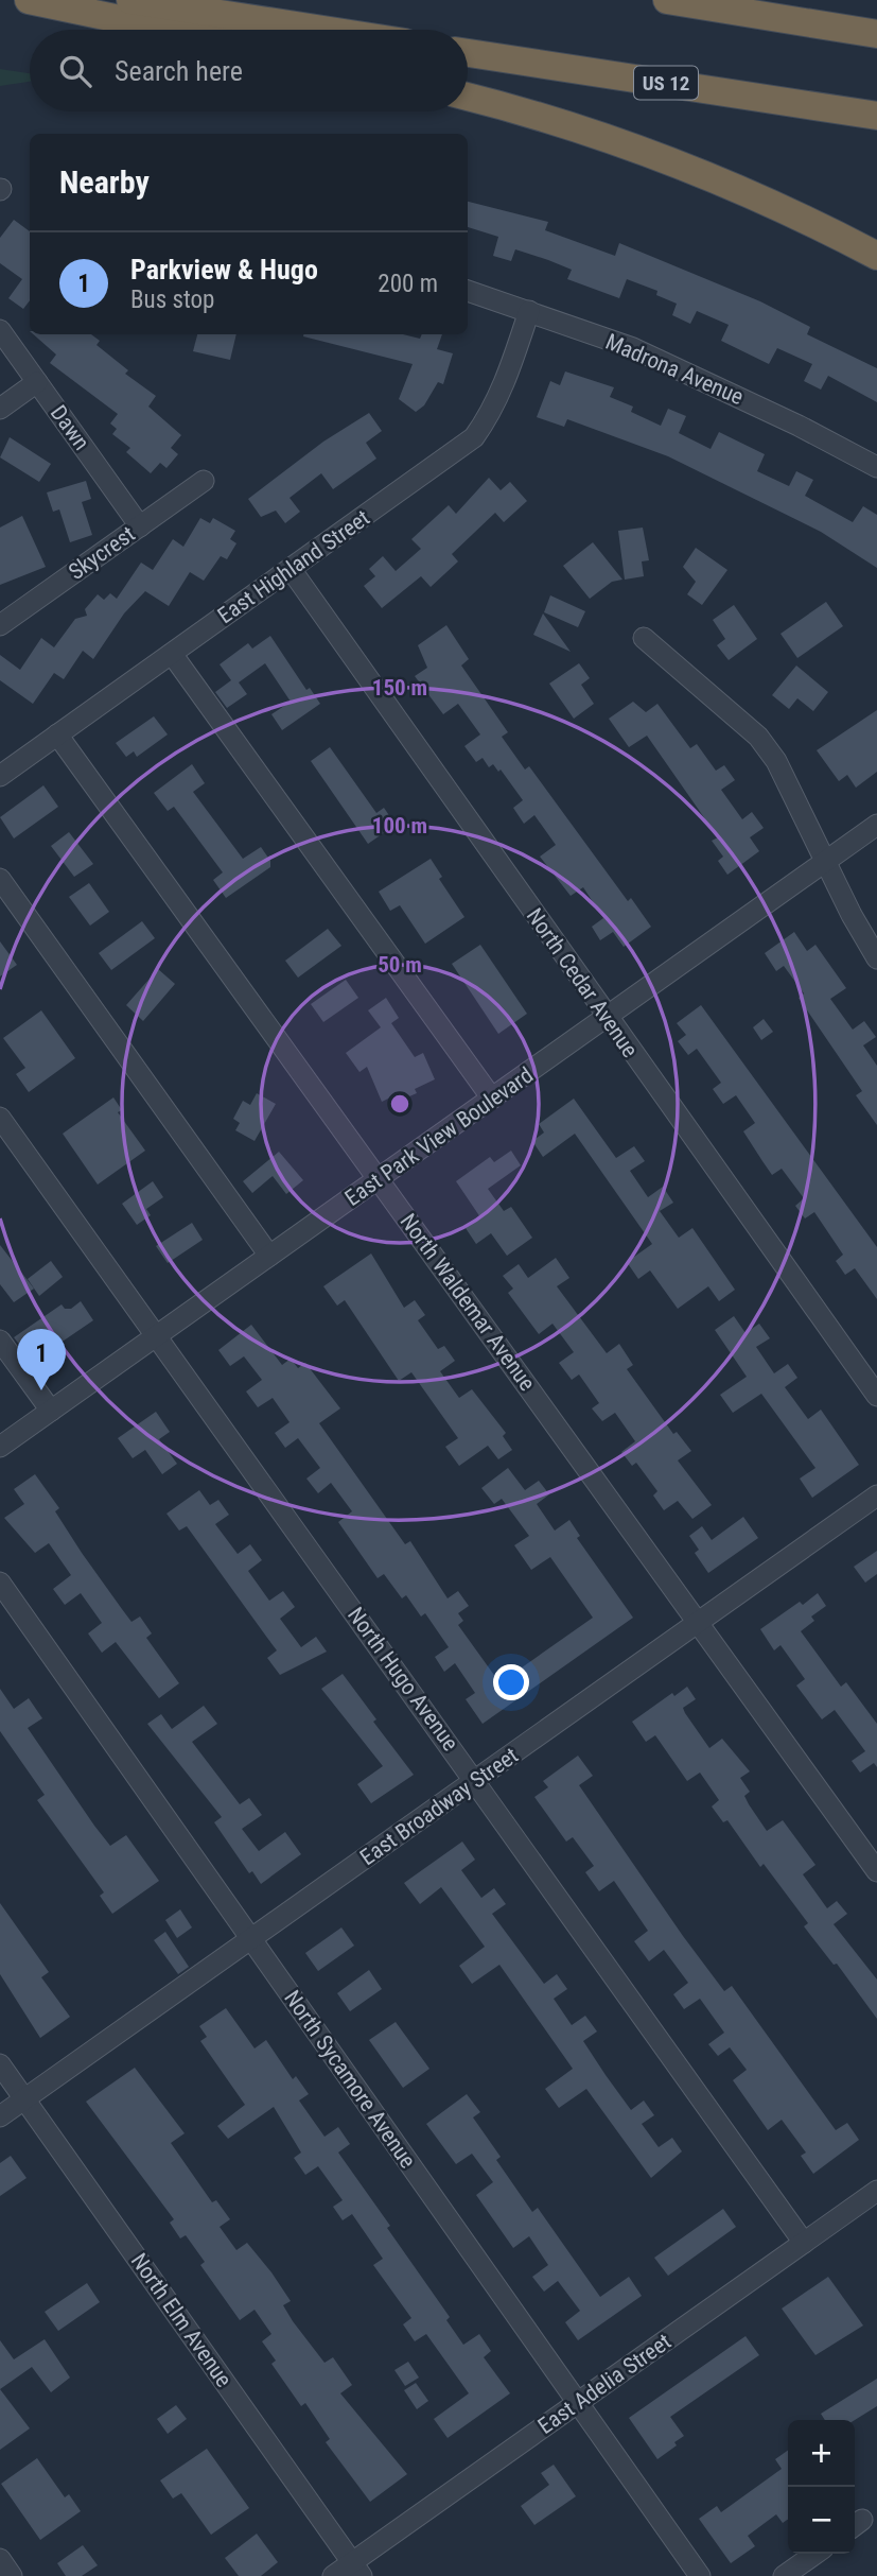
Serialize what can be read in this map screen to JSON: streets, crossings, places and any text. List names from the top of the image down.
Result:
{
  "streets": {
    "highway": ["US 12"],
    "street": [
      "Madrona Avenue",
      "Dawn",
      "Skycrest",
      "East Highland Street",
      "North Cedar Avenue",
      "East Park View Boulevard",
      "North Waldemar Avenue",
      "North Hugo Avenue",
      "East Broadway Street",
      "North Sycamore Avenue",
      "North Elm Avenue",
      "East Adelia Street"
    ]
  },
  "crossings": [
    ["Madrona Avenue", "East Highland Street"],
    ["Dawn", "Skycrest"],
    ["East Highland Street", "North Cedar Avenue"],
    ["East Highland Street", "North Waldemar Avenue"],
    ["North Cedar Avenue", "East Park View Boulevard"],
    ["East Park View Boulevard", "North Waldemar Avenue"],
    ["East Park View Boulevard", "North Hugo Avenue"],
    ["North Waldemar Avenue", "East Broadway Street"],
    ["North Hugo Avenue", "East Broadway Street"],
    ["North Hugo Avenue", "East Adelia Street"],
    ["East Broadway Street", "North Sycamore Avenue"],
    ["East Broadway Street", "North Elm Avenue"],
    ["North Sycamore Avenue", "East Adelia Street"],
    ["North Elm Avenue", "East Adelia Street"]
  ],
  "page": {
    "search": "Search here",
    "heading": "Nearby",
    "list": [
      {
        "mark": "1",
        "name": "Parkview & Hugo",
        "note": "Bus stop",
        "value": "200 m"
      }
    ],
    "pins": "1",
    "map_buttons": ["+", "−"]
  },
  "rings": ["150 m", "100 m", "50 m"]
}
